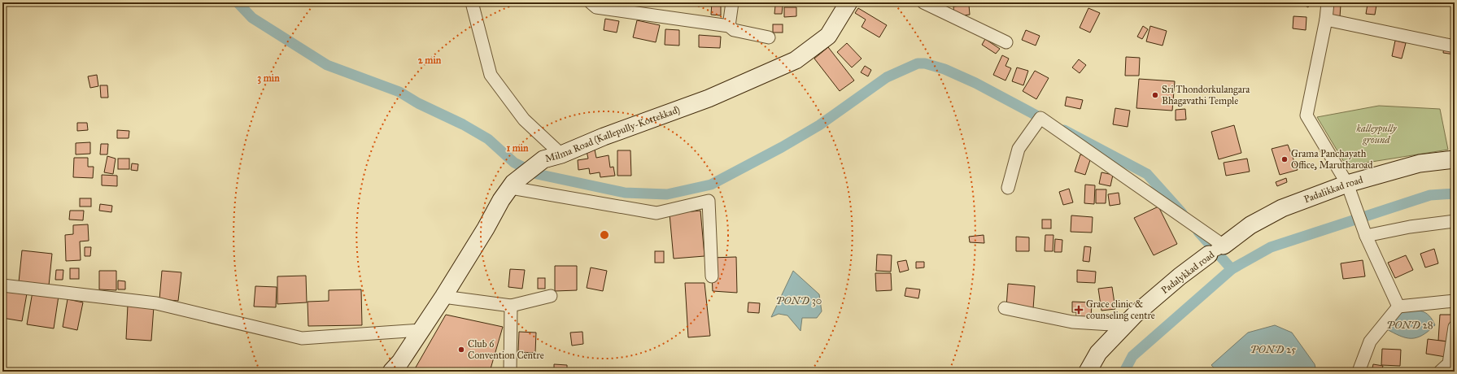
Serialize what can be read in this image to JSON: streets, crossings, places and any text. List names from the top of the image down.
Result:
{
  "streets": {
    "main road": ["Milma Road (Kallepully-Kottekkad)", "Padalikkad road", "Padalykkad road"]
  },
  "crossings": [
    ["Padalikkad road", "Padalykkad road"]
  ],
  "water": ["POND 30", "POND 28", "POND 25"],
  "parks": ["kalleypully ground"],
  "places": {
    "other": ["Sri Thondorkulangara Bhagavathi Temple", "Grama Panchayath Office, Marutharoad", "Club 6 Convention Centre"],
    "health": ["Grace clinic & counseling centre"]
  },
  "rings": ["2 min", "3 min", "1 min"]
}
